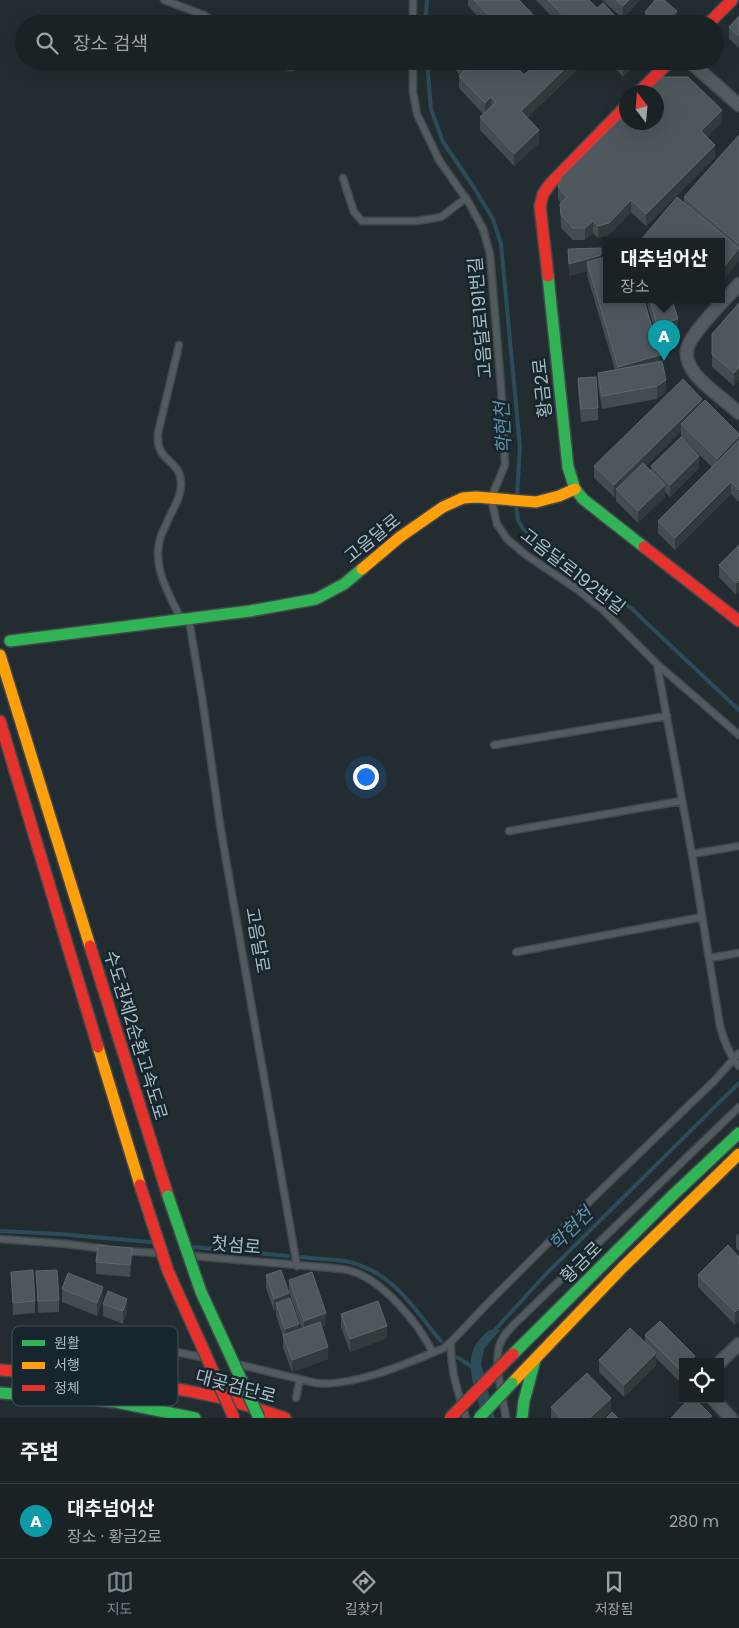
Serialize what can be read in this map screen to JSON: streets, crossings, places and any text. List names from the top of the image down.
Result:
{
  "streets": {
    "main road": [
      "황금2로",
      "고음달로",
      "수도권제2순환고속도로",
      "황금로",
      "대곶검단로"
    ],
    "lane": ["고음달로191번길", "고음달로192번길", "첫섬로"]
  },
  "crossings": [
    ["고음달로191번길", "고음달로"],
    ["고음달로191번길", "고음달로192번길"],
    ["황금2로", "고음달로"],
    ["고음달로", "고음달로192번길"],
    ["고음달로", "첫섬로"]
  ],
  "water": ["학현천"],
  "legend": ["원활", "서행", "정체"],
  "north": "top",
  "page": {
    "search": "장소 검색",
    "popup": ["대추넘어산", "장소"],
    "pins": "A",
    "heading": "주변",
    "list": [
      {
        "mark": "A",
        "name": "대추넘어산",
        "note": "장소 · 황금2로",
        "value": "280 m"
      }
    ],
    "nav": ["지도", "길찾기", "저장됨"]
  }
}
